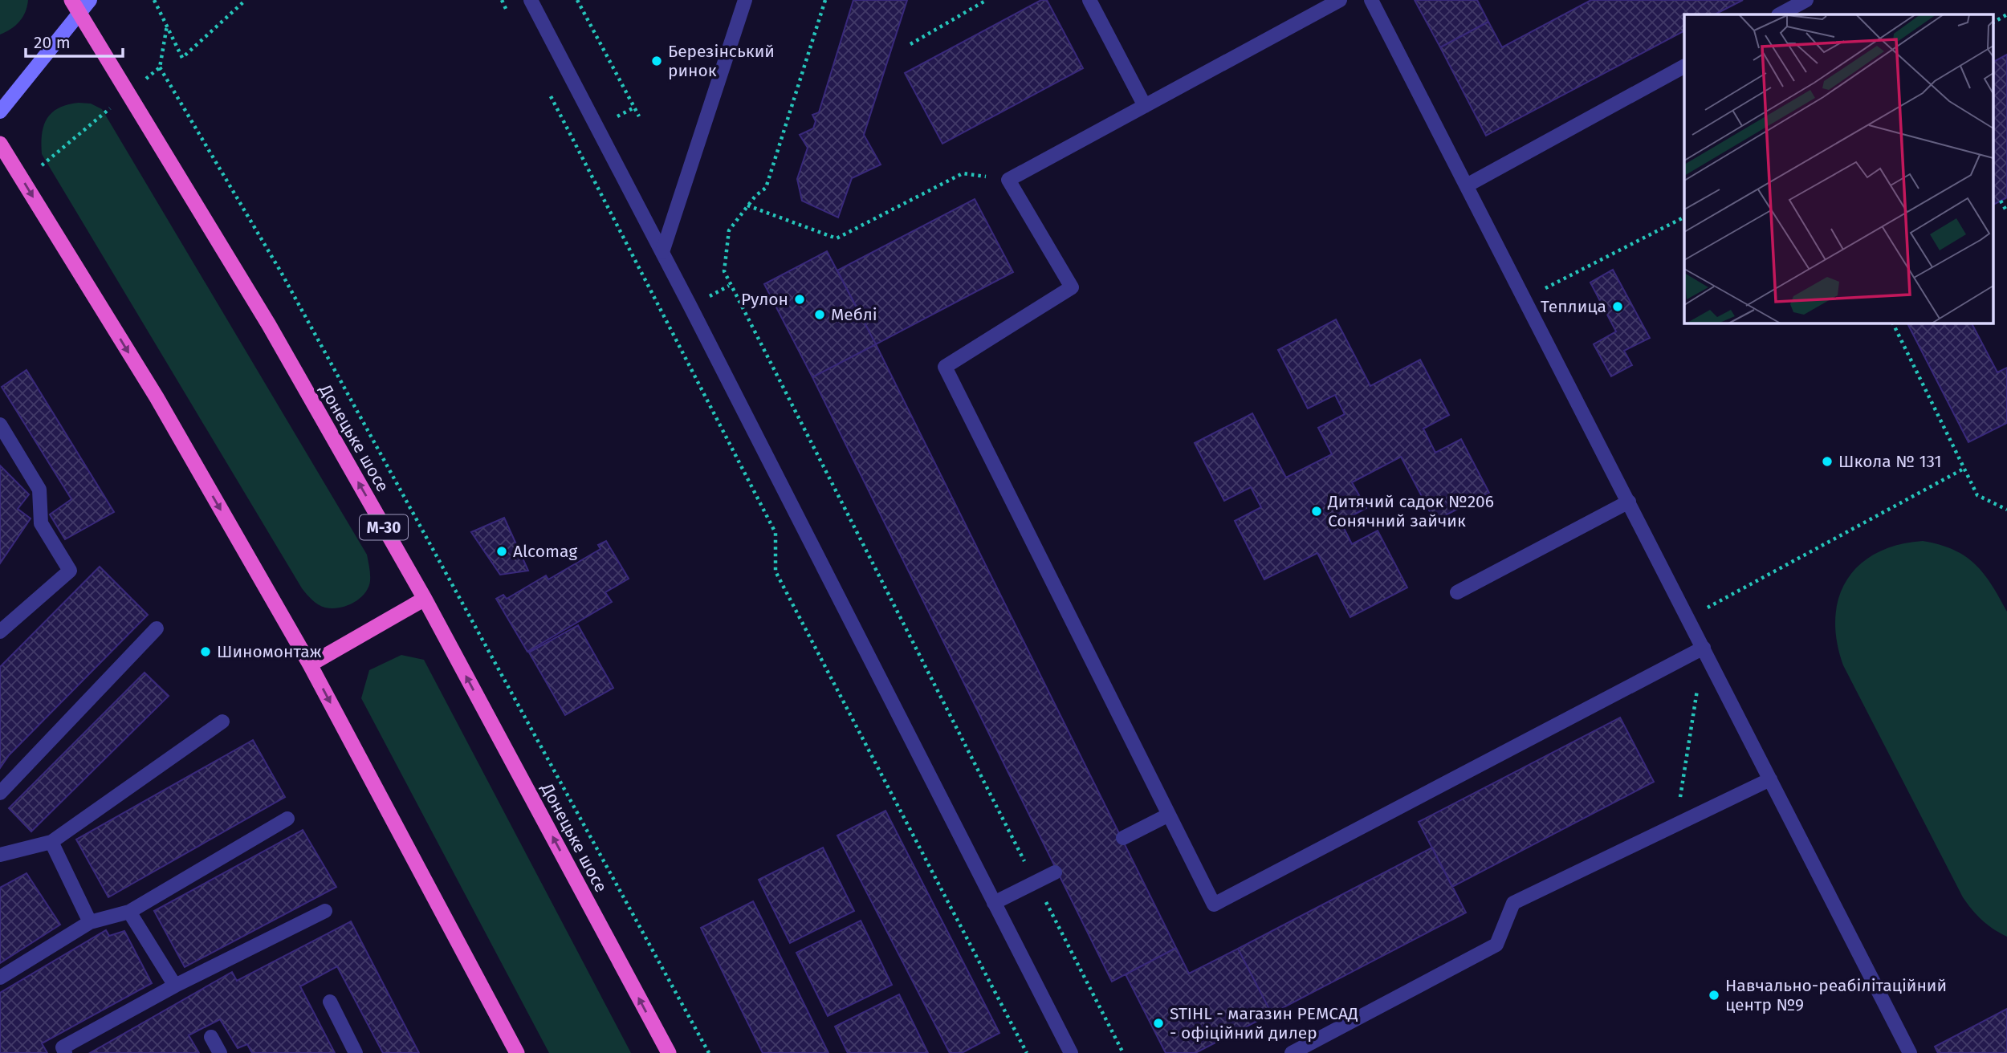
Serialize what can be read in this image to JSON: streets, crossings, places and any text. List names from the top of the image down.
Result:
{
  "streets": {
    "highway": ["Донецьке шосе", "М-30"]
  },
  "places": [
    "Березінський ринок",
    "Рулон",
    "Теплица",
    "Меблі",
    "Школа № 131",
    "Дитячий садок №206 Сонячний зайчик",
    "Alcomag",
    "Шиномонтаж",
    "Навчально-реабілітаційний центр №9",
    "STIHL - магазин РЕМСАД - офіційний дилер"
  ],
  "scale_bar": "20 m"
}
